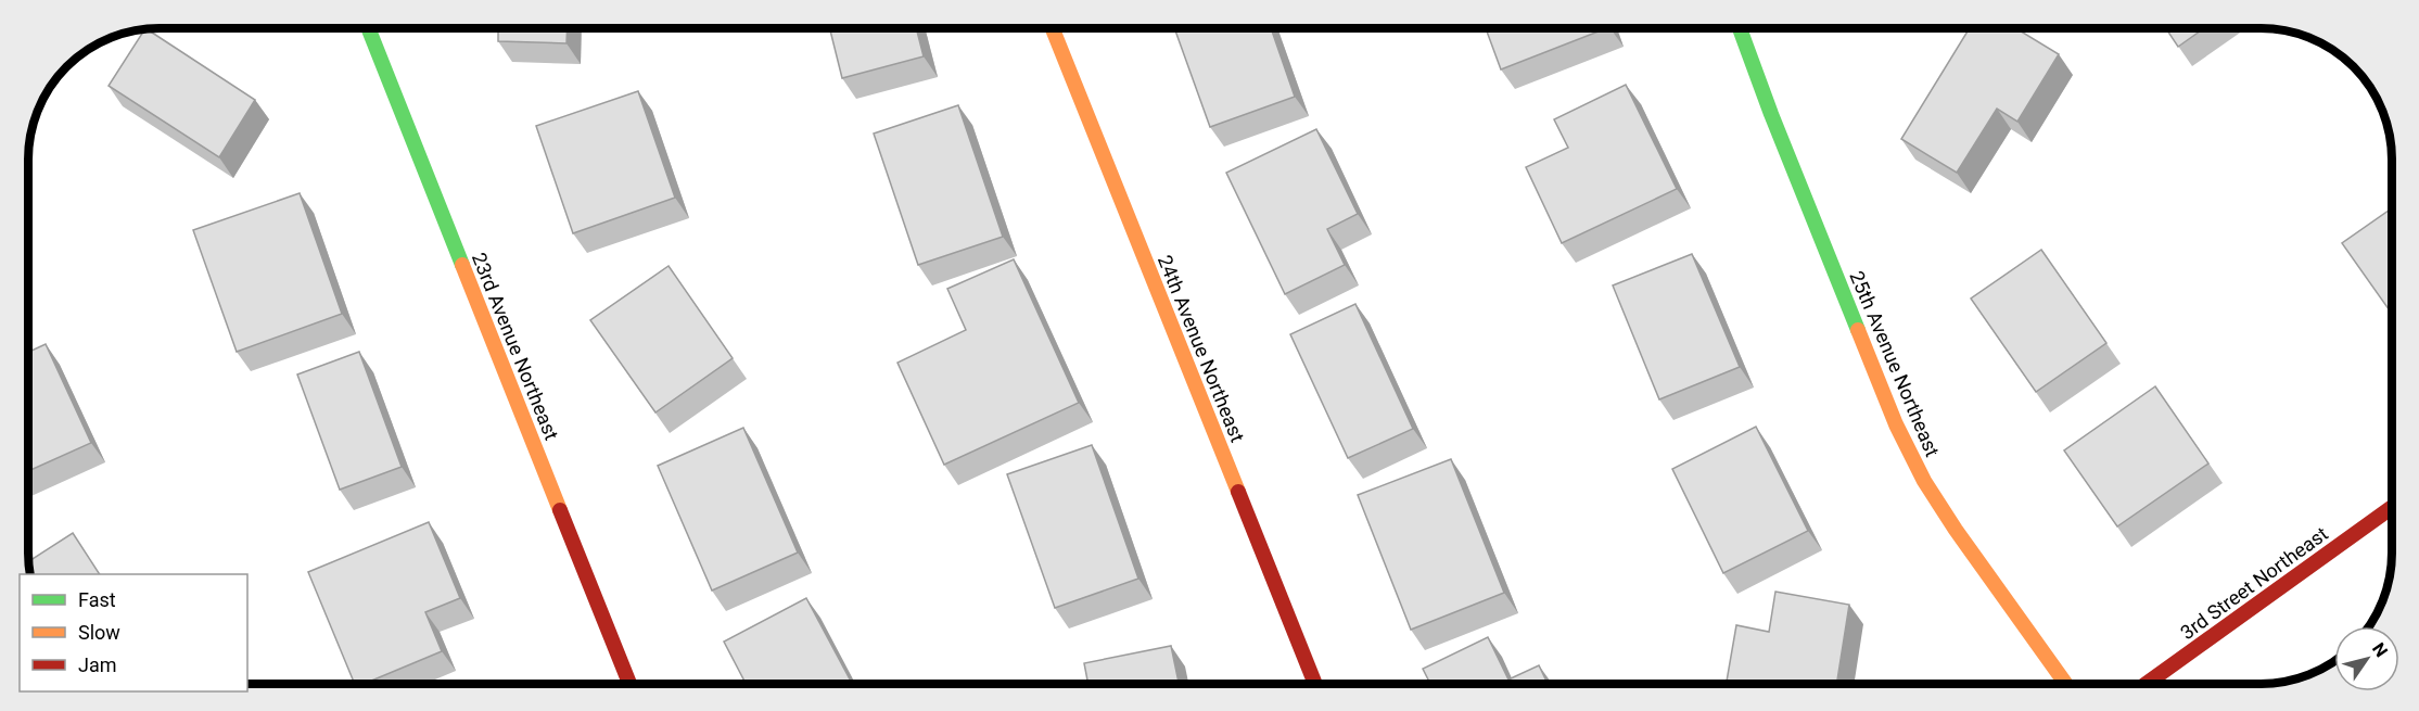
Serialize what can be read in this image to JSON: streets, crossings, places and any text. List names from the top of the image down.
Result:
{
  "streets": {
    "street": [
      "23rd Avenue Northeast",
      "24th Avenue Northeast",
      "25th Avenue Northeast",
      "3rd Street Northeast"
    ]
  },
  "legend": ["Fast", "Slow", "Jam"],
  "north": "top right"
}
